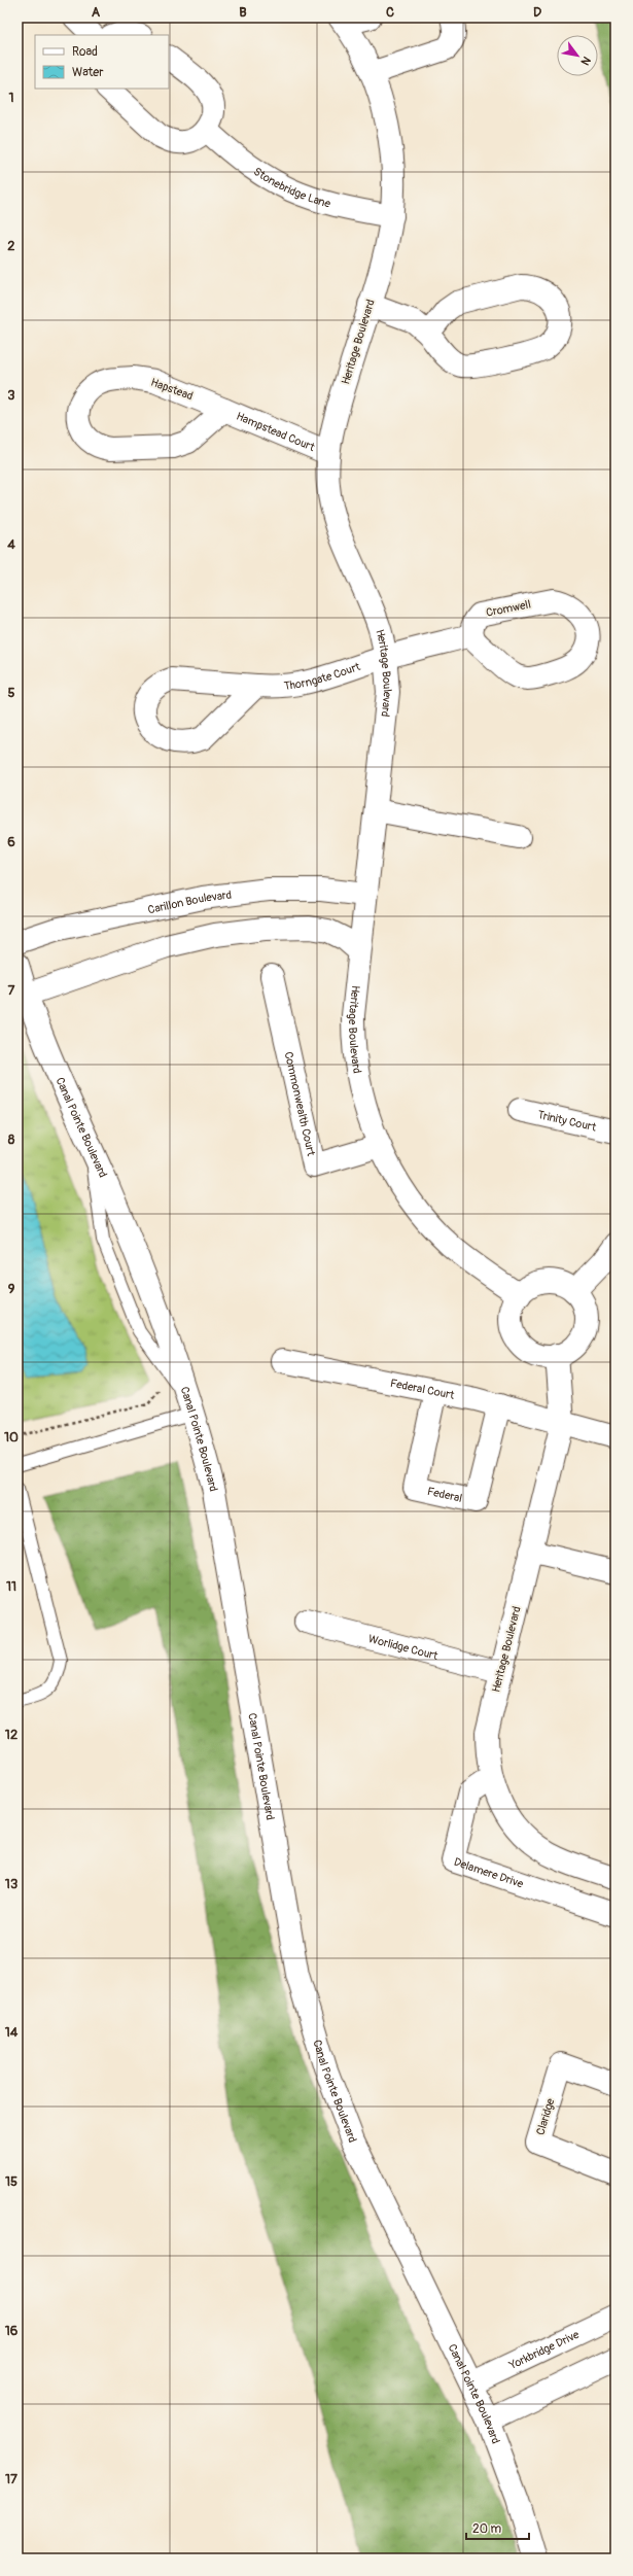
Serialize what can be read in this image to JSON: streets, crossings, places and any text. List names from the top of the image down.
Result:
{
  "streets": {
    "street": [
      "Stonebridge Lane",
      "Heritage Boulevard",
      "Hapstead",
      "Hampstead Court",
      "Cromwell",
      "Thorngate Court",
      "Carillon Boulevard",
      "Commonwealth Court",
      "Trinity Court",
      "Canal Pointe Boulevard",
      "Federal Court",
      "Federal",
      "Worlidge Court",
      "Delamere Drive",
      "Claridge",
      "Yorkbridge Drive"
    ]
  },
  "crossings": [
    ["Stonebridge Lane", "Heritage Boulevard"],
    ["Heritage Boulevard", "Hampstead Court"],
    ["Heritage Boulevard", "Thorngate Court"],
    ["Heritage Boulevard", "Carillon Boulevard"],
    ["Heritage Boulevard", "Commonwealth Court"],
    ["Heritage Boulevard", "Federal Court"],
    ["Heritage Boulevard", "Worlidge Court"],
    ["Heritage Boulevard", "Delamere Drive"],
    ["Hapstead", "Hampstead Court"],
    ["Cromwell", "Thorngate Court"],
    ["Canal Pointe Boulevard", "Yorkbridge Drive"],
    ["Federal Court", "Federal"]
  ],
  "legend": ["Road", "Water"],
  "scale_bar": "20 m",
  "north": "bottom right",
  "grid": {
    "columns": [
      "A",
      "B",
      "C",
      "D"
    ],
    "rows": [
      "1",
      "2",
      "3",
      "4",
      "5",
      "6",
      "7",
      "8",
      "9",
      "10",
      "11",
      "12",
      "13",
      "14",
      "15",
      "16",
      "17"
    ]
  }
}
